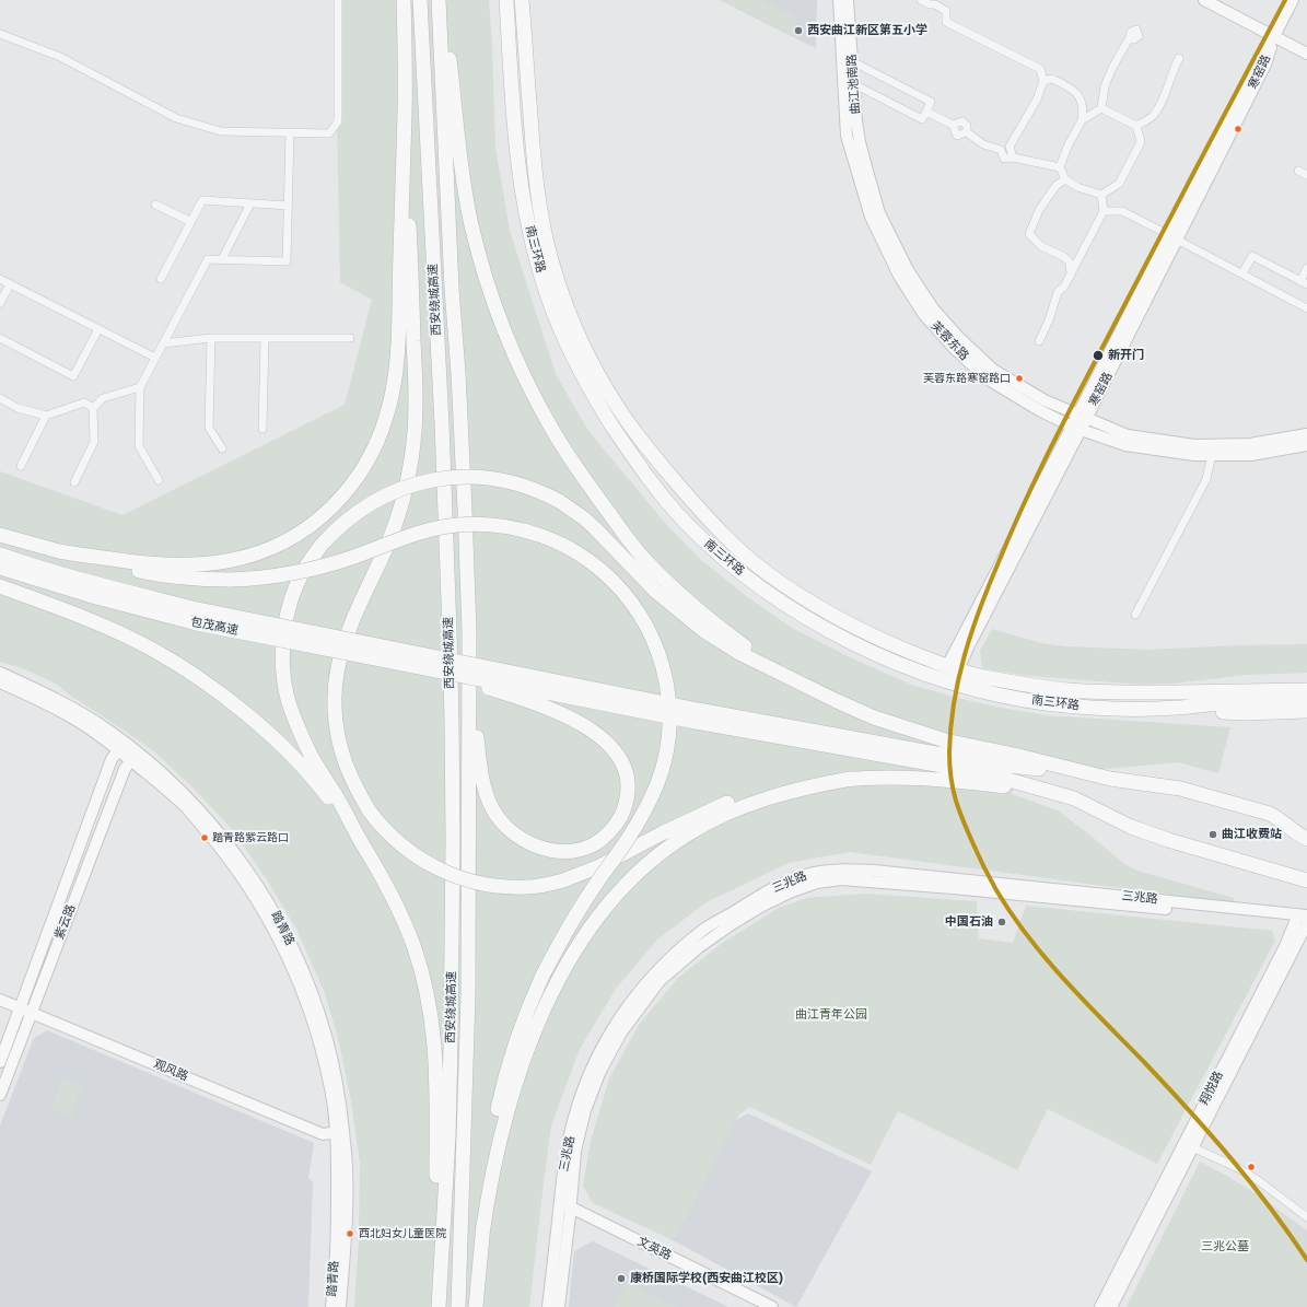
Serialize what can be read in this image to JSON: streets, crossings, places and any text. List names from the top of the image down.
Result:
{
  "streets": {
    "highway": ["南三环路", "西安绕城高速", "包茂高速"],
    "street": [
      "寒窑路",
      "曲江池南路",
      "芙蓉东路",
      "三兆路",
      "紫云路",
      "踏青路",
      "观风路",
      "翔悦路",
      "文英路"
    ]
  },
  "crossings": [
    ["寒窑路", "南三环路"],
    ["寒窑路", "芙蓉东路"],
    ["曲江池南路", "芙蓉东路"],
    ["三兆路", "翔悦路"],
    ["三兆路", "文英路"],
    ["紫云路", "踏青路"],
    ["紫云路", "观风路"],
    ["踏青路", "观风路"]
  ],
  "parks": ["曲江青年公园", "三兆公墓"],
  "places": [
    "西安曲江新区第五小学",
    "新开门",
    "芙蓉东路寒窑路口",
    "曲江收费站",
    "踏青路紫云路口",
    "中国石油",
    "西北妇女儿童医院",
    "康桥国际学校(西安曲江校区)"
  ]
}
